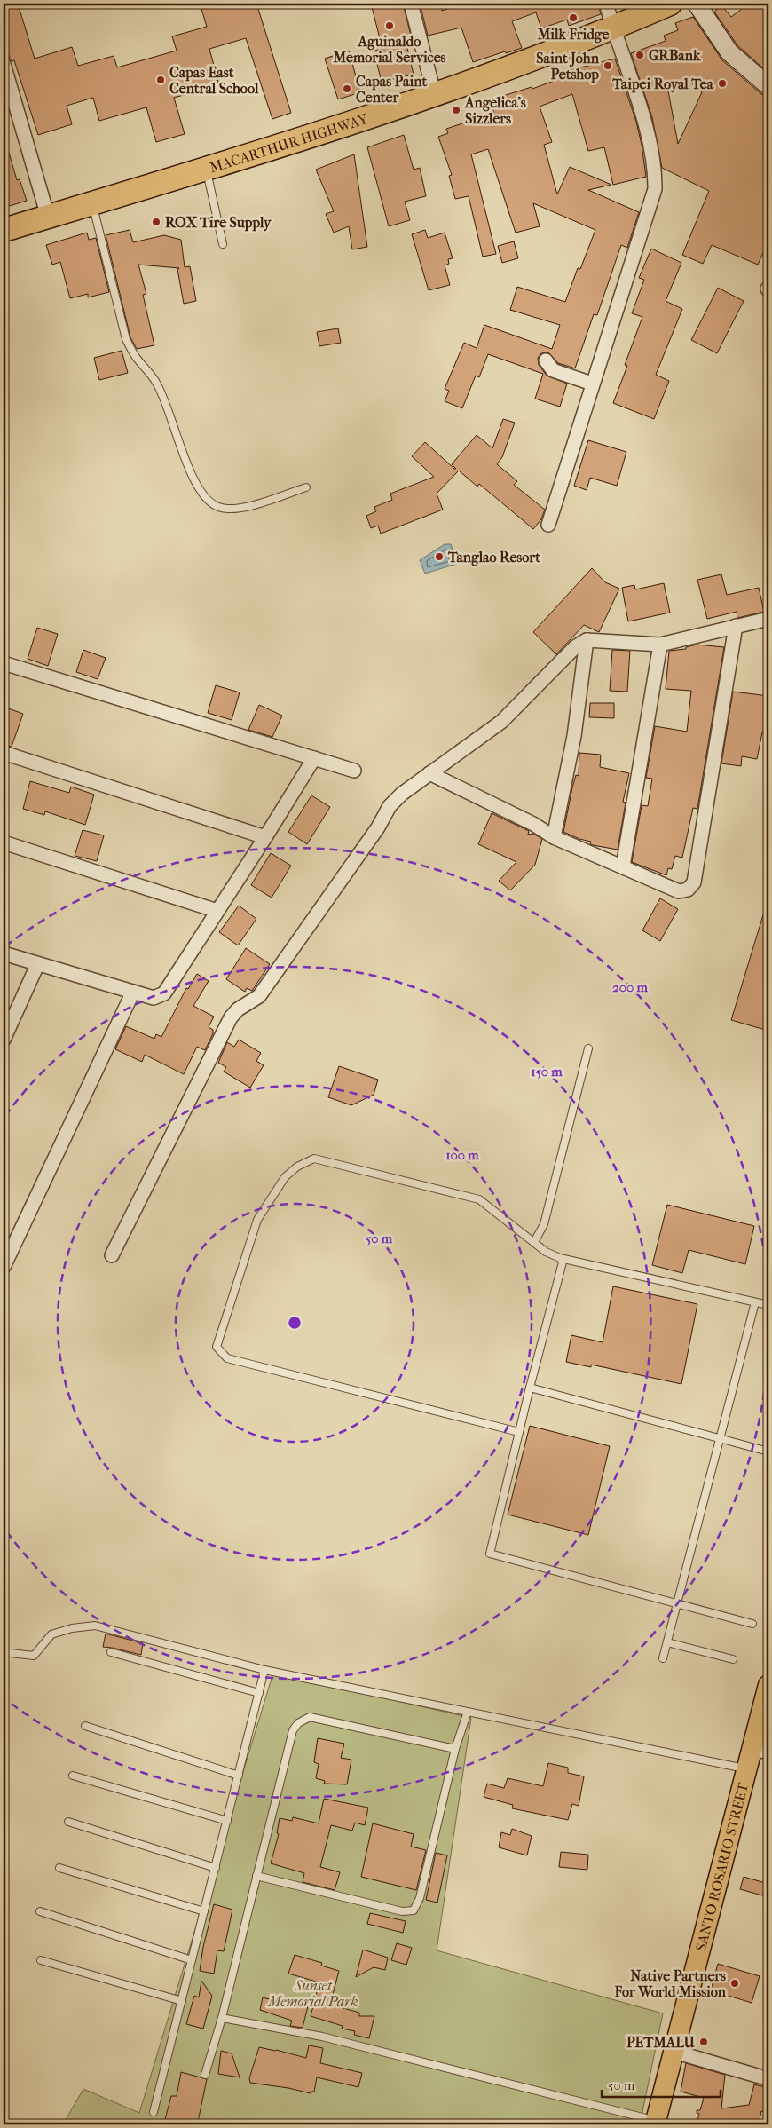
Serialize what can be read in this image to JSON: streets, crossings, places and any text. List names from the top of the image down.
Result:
{
  "streets": {
    "highway": ["MACARTHUR HIGHWAY"],
    "main road": ["SANTO ROSARIO STREET"]
  },
  "parks": ["Sunset Memorial Park"],
  "places": [
    "Milk Fridge",
    "Aguinaldo Memorial Services",
    "GRBank",
    "Saint John Petshop",
    "Capas East Central School",
    "Taipei Royal Tea",
    "Capas Paint Center",
    "Angelica's Sizzlers",
    "ROX Tire Supply",
    "Tanglao Resort",
    "Native Partners For World Mission",
    "PETMALU"
  ],
  "scale_bar": "50 m",
  "rings": [
    "200 m",
    "150 m",
    "100 m",
    "50 m"
  ]
}
